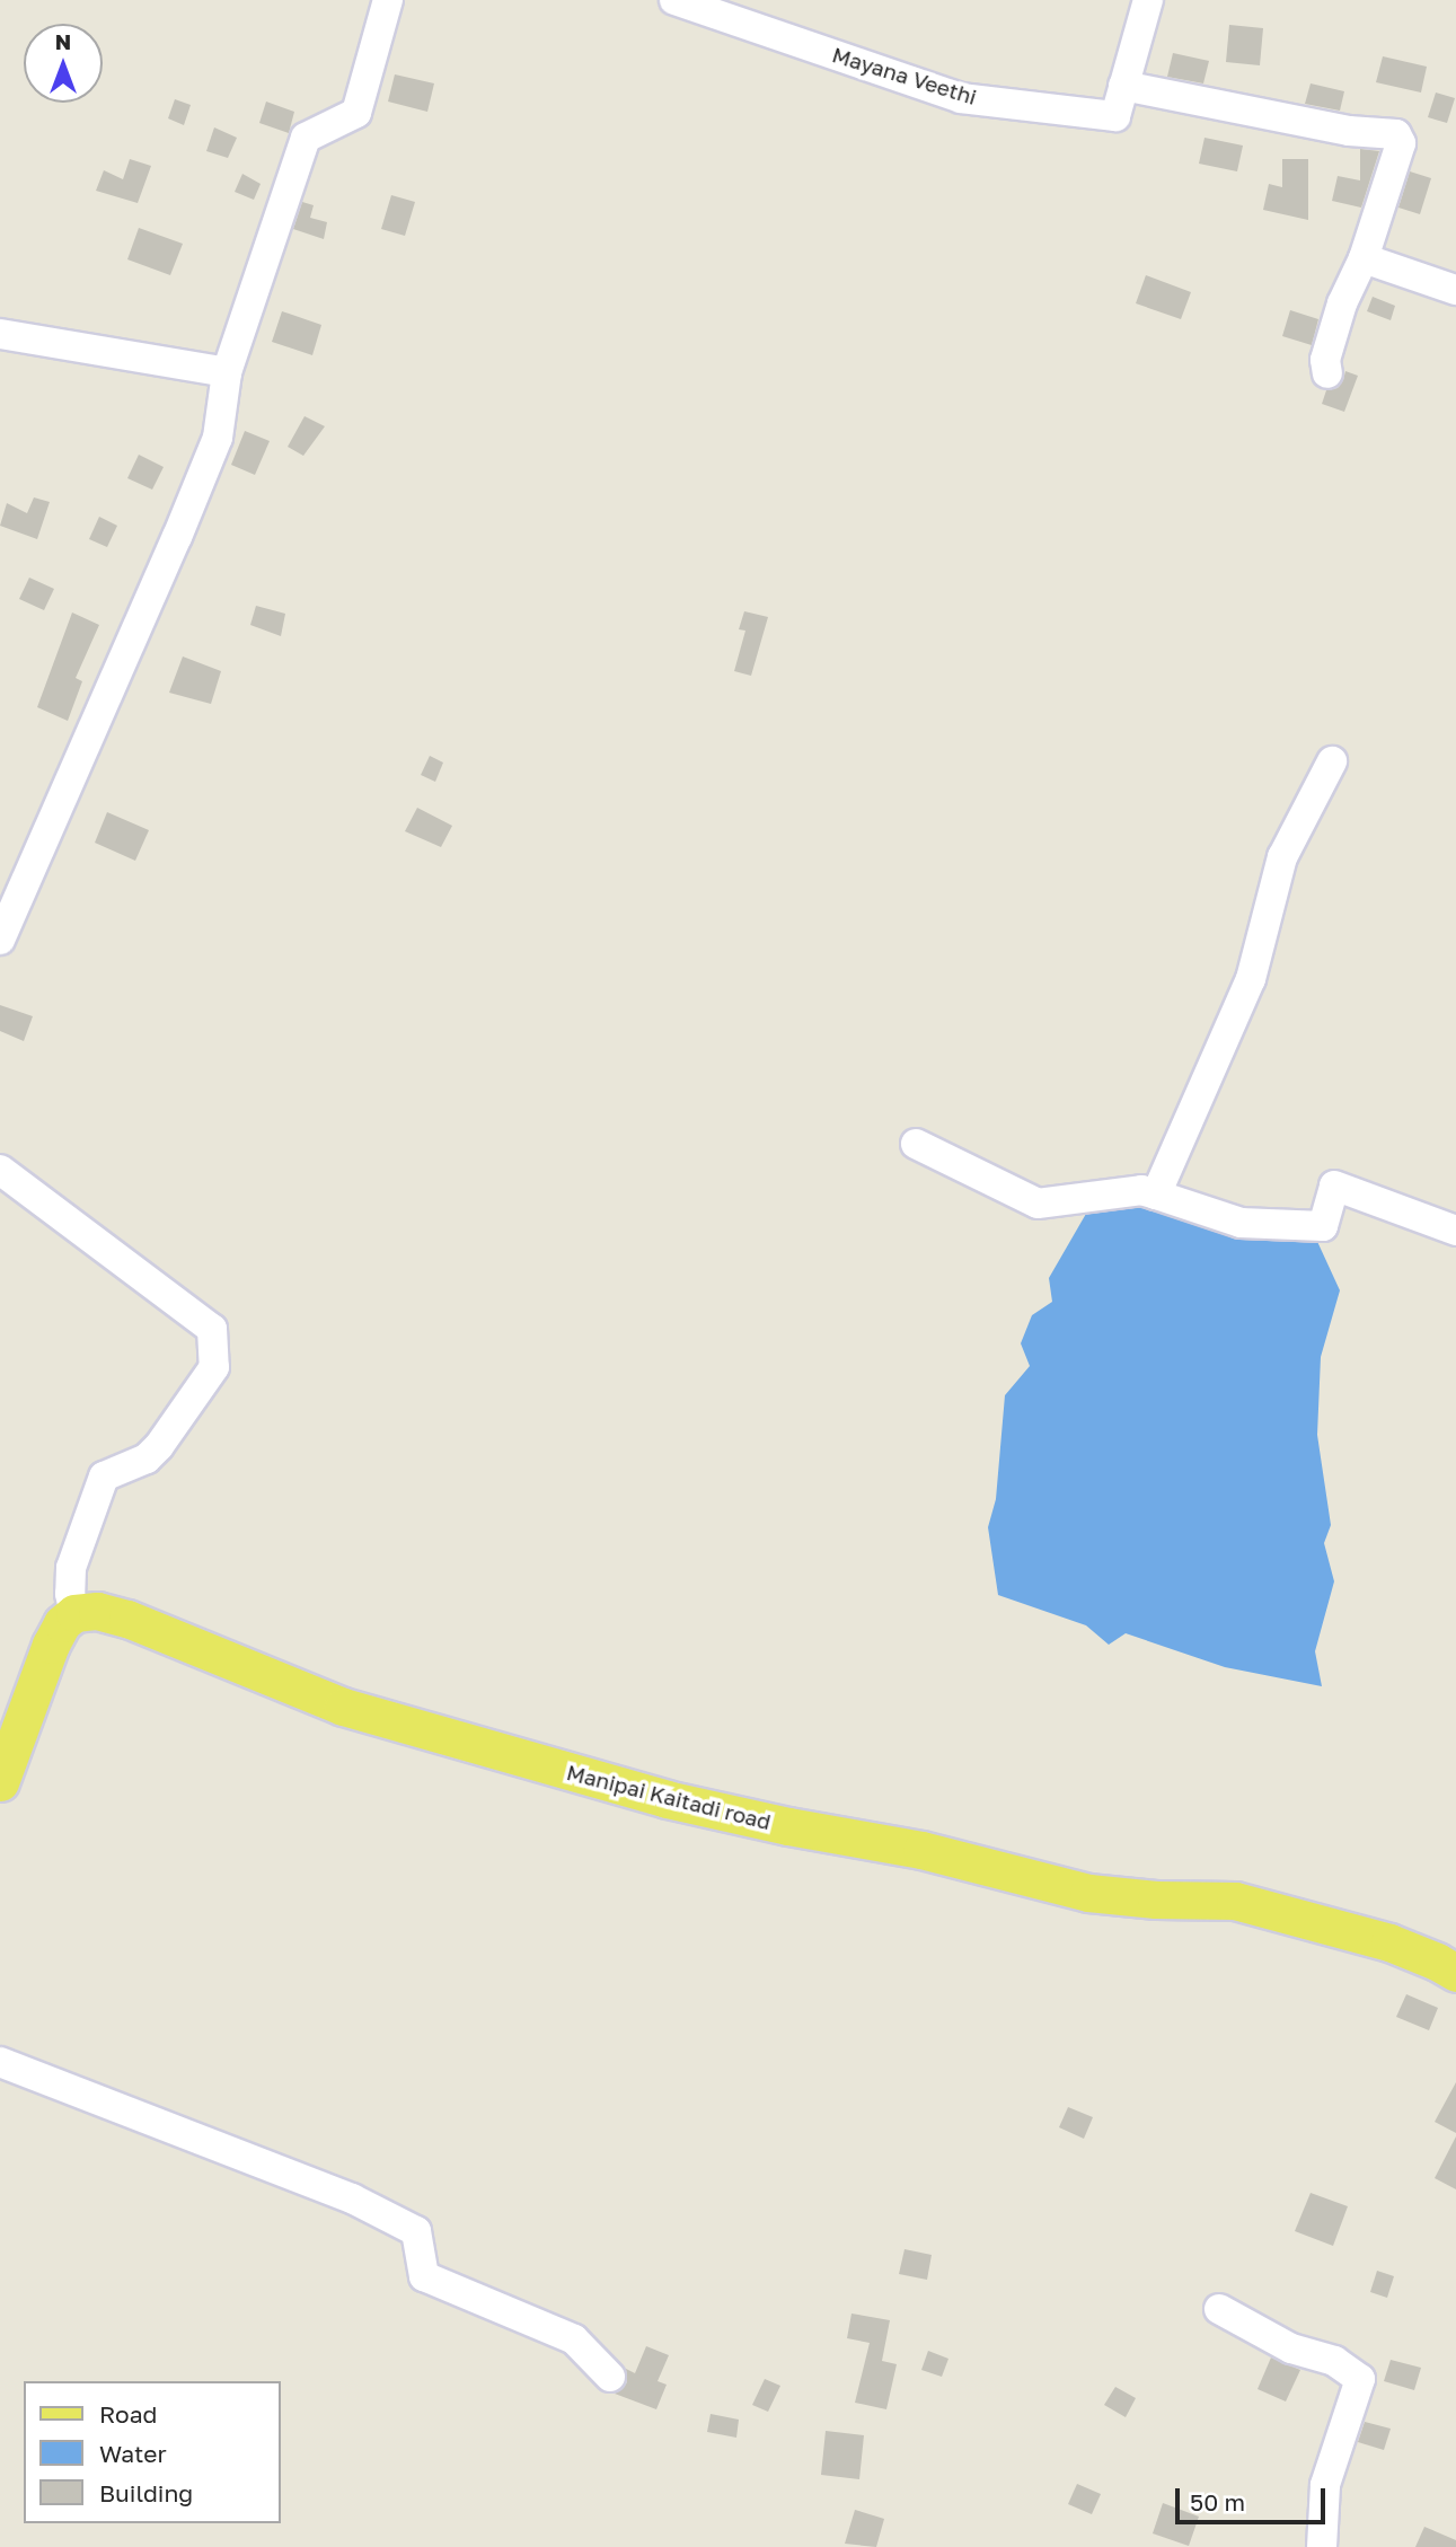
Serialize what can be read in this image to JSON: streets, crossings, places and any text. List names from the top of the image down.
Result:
{
  "streets": {
    "main road": ["Manipai Kaitadi road"],
    "street": ["Mayana Veethi"]
  },
  "legend": ["Road", "Water", "Building"],
  "scale_bar": "50 m",
  "north": "top"
}
